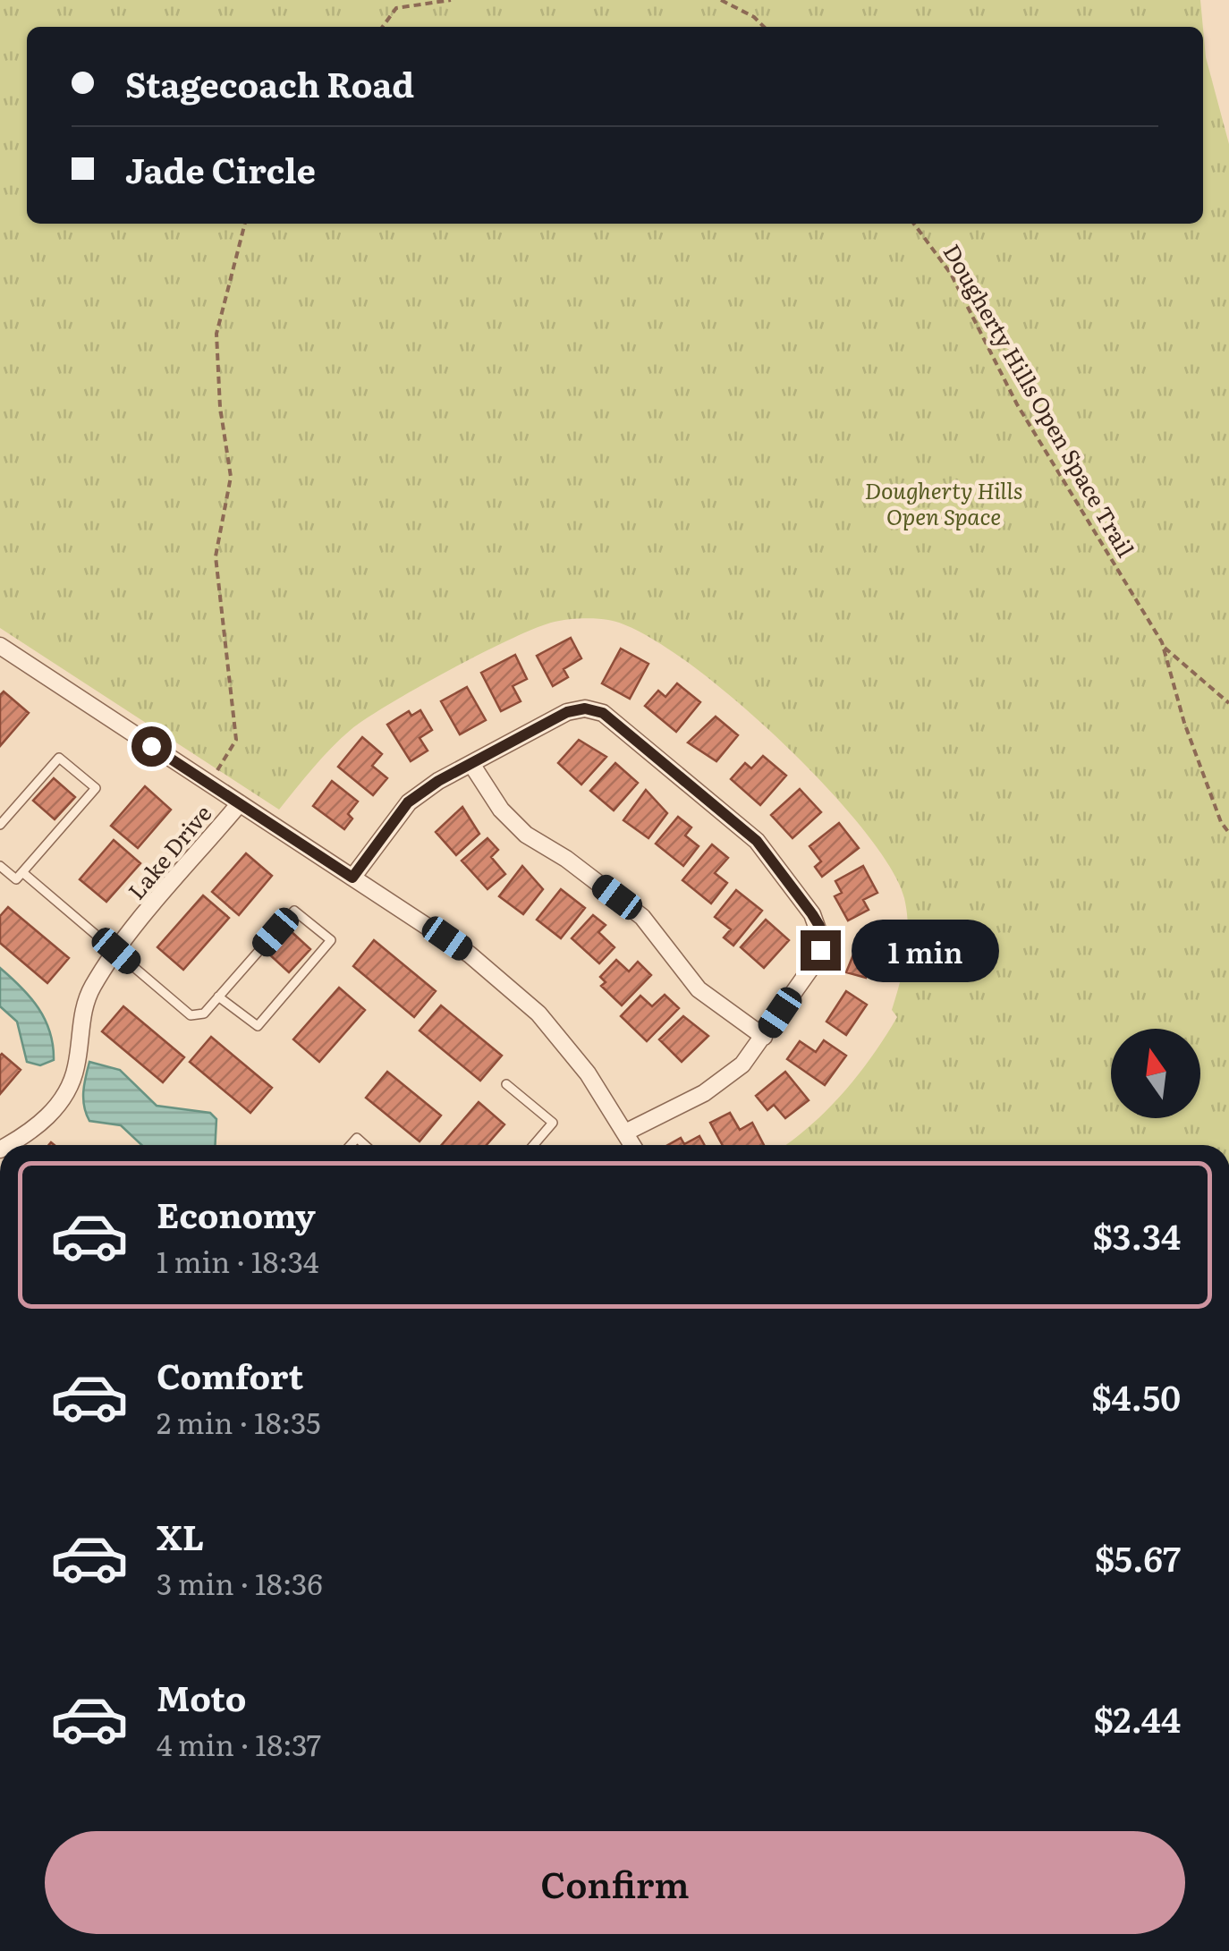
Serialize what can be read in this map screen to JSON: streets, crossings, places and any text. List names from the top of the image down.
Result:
{
  "streets": {
    "street": ["Lake Drive"],
    "path": ["Dougherty Hills Open Space Trail"]
  },
  "parks": ["Dougherty Hills Open Space"],
  "north": "top",
  "page": {
    "banner": ["Stagecoach Road", "Jade Circle"],
    "bubble": "1 min",
    "list": [
      {
        "name": "Economy",
        "note": "1 min · 18:34",
        "value": "$3.34"
      },
      {
        "name": "Comfort",
        "note": "2 min · 18:35",
        "value": "$4.50"
      },
      {
        "name": "XL",
        "note": "3 min · 18:36",
        "value": "$5.67"
      },
      {
        "name": "Moto",
        "note": "4 min · 18:37",
        "value": "$2.44"
      }
    ],
    "buttons": "Confirm"
  }
}
